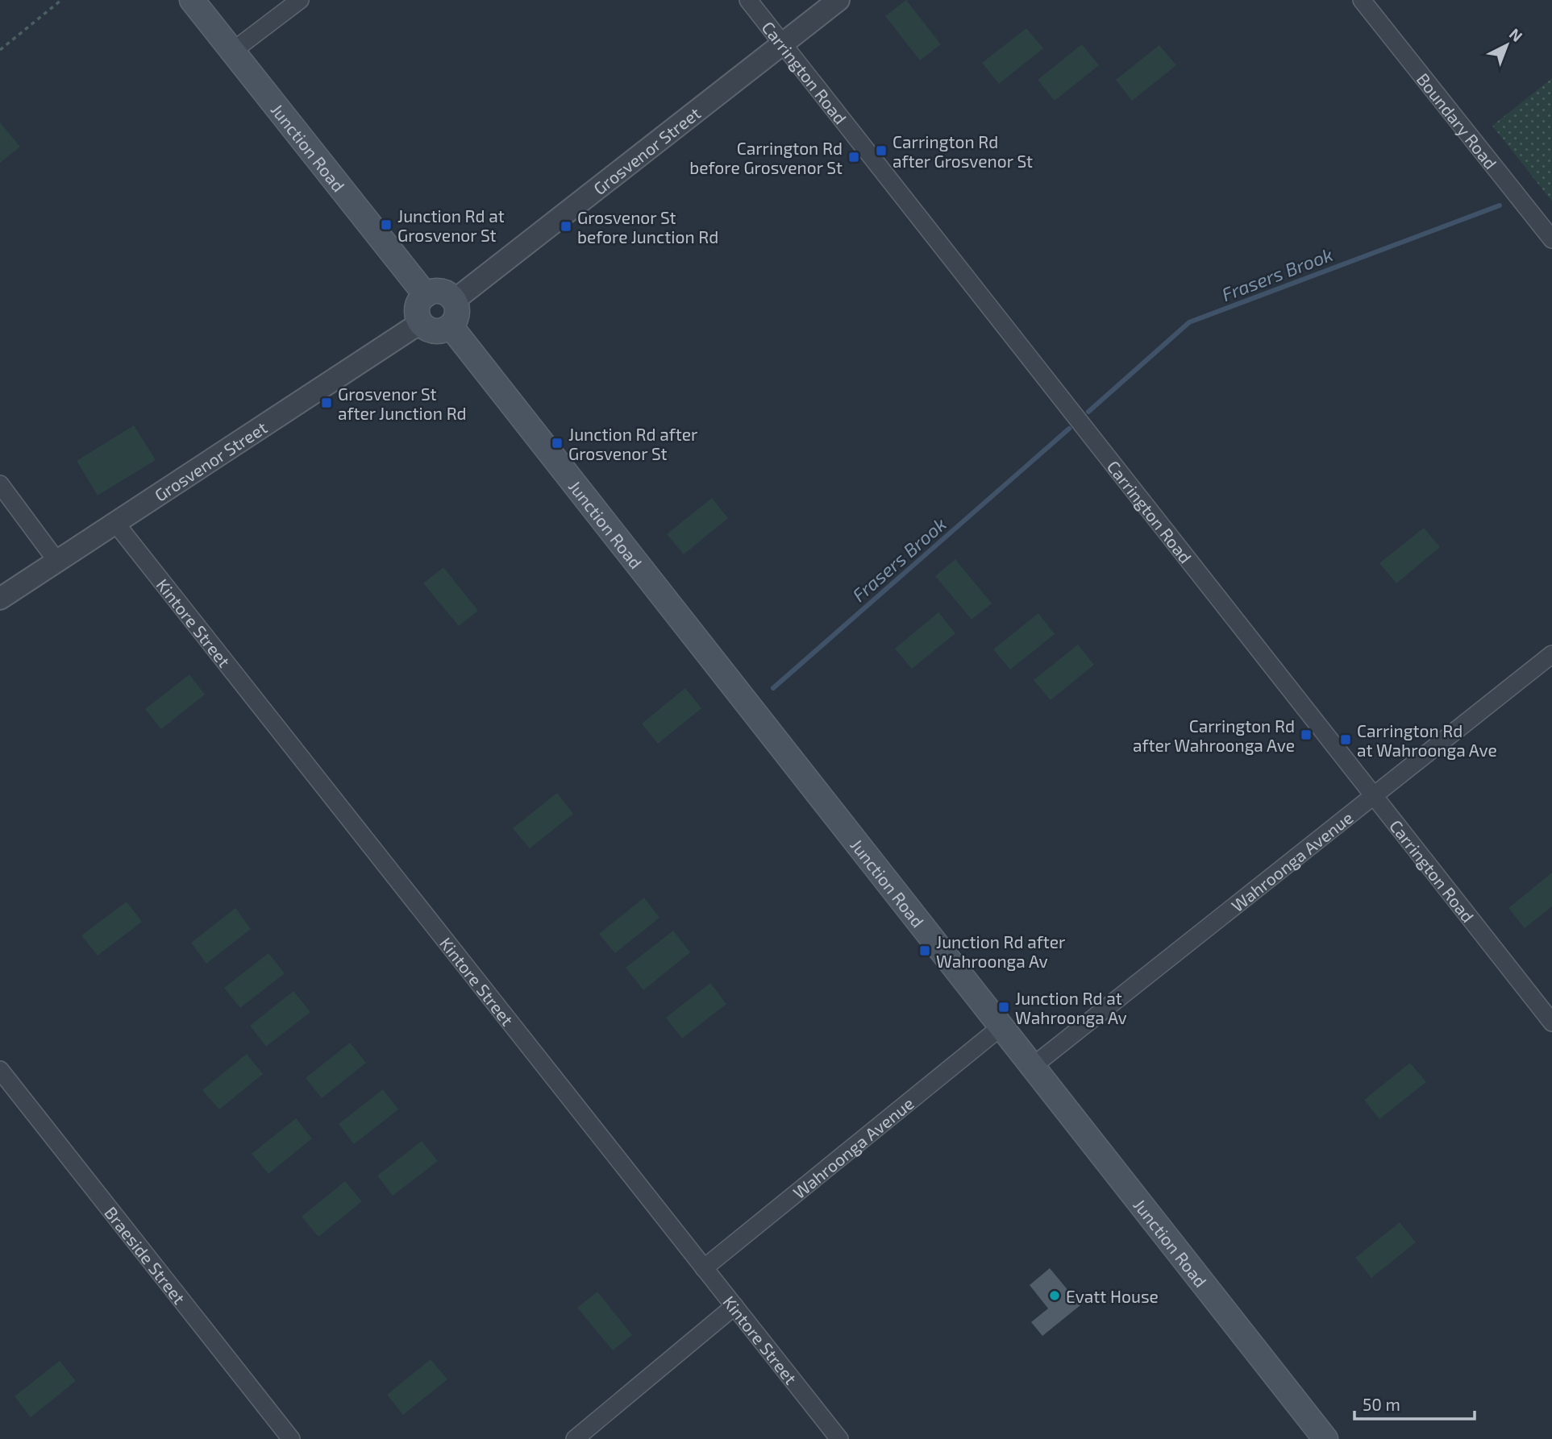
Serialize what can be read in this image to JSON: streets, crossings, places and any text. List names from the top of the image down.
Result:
{
  "streets": {
    "main road": ["Junction Road"],
    "street": [
      "Carrington Road",
      "Boundary Road",
      "Grosvenor Street",
      "Kintore Street",
      "Wahroonga Avenue",
      "Braeside Street"
    ]
  },
  "crossings": [
    ["Carrington Road", "Grosvenor Street"],
    ["Carrington Road", "Wahroonga Avenue"],
    ["Junction Road", "Grosvenor Street"],
    ["Junction Road", "Wahroonga Avenue"],
    ["Grosvenor Street", "Kintore Street"],
    ["Kintore Street", "Wahroonga Avenue"]
  ],
  "water": ["Frasers Brook"],
  "places": {
    "transit": [
      "Carrington Rd after Grosvenor St",
      "Carrington Rd before Grosvenor St",
      "Junction Rd at Grosvenor St",
      "Grosvenor St before Junction Rd",
      "Grosvenor St after Junction Rd",
      "Junction Rd after Grosvenor St",
      "Carrington Rd after Wahroonga Ave",
      "Carrington Rd at Wahroonga Ave",
      "Junction Rd after Wahroonga Av",
      "Junction Rd at Wahroonga Av"
    ],
    "other": ["Evatt House"]
  },
  "scale_bar": "50 m",
  "north": "top right"
}
